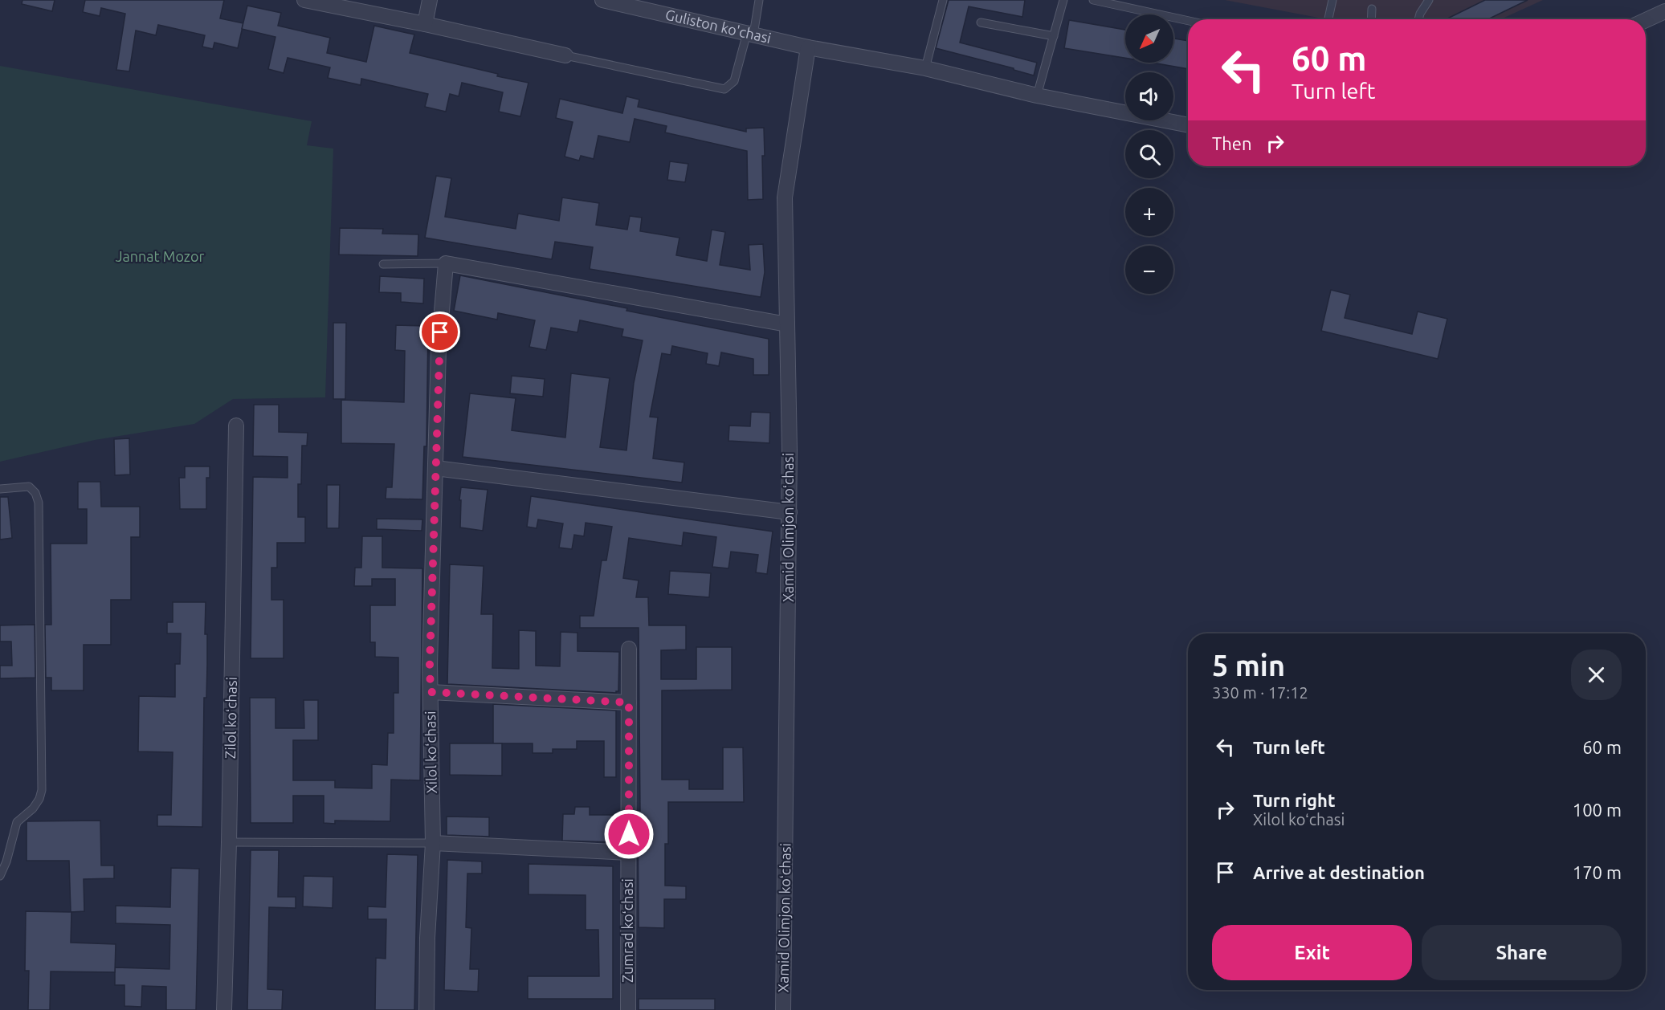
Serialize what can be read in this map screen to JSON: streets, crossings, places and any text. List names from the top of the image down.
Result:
{
  "streets": {
    "street": [
      "Guliston ko'chasi",
      "Xamid Olimjon koʻchasi",
      "Zilol koʻchasi",
      "Xilol koʻchasi",
      "Zumrad koʻchasi"
    ]
  },
  "crossings": [
    ["Guliston ko'chasi", "Xamid Olimjon koʻchasi"]
  ],
  "parks": ["Jannat Mozor"],
  "north": "bottom left",
  "page": {
    "map_buttons": ["+", "−"],
    "turn": ["60 m", "Turn left"],
    "then": "Then",
    "heading": ["5 min", "330 m · 17:12"],
    "list": [
      {
        "name": "Turn left",
        "value": "60 m"
      },
      {
        "name": "Turn right",
        "note": "Xilol koʻchasi",
        "value": "100 m"
      },
      {
        "name": "Arrive at destination",
        "value": "170 m"
      }
    ],
    "buttons": ["Exit", "Share"]
  }
}
